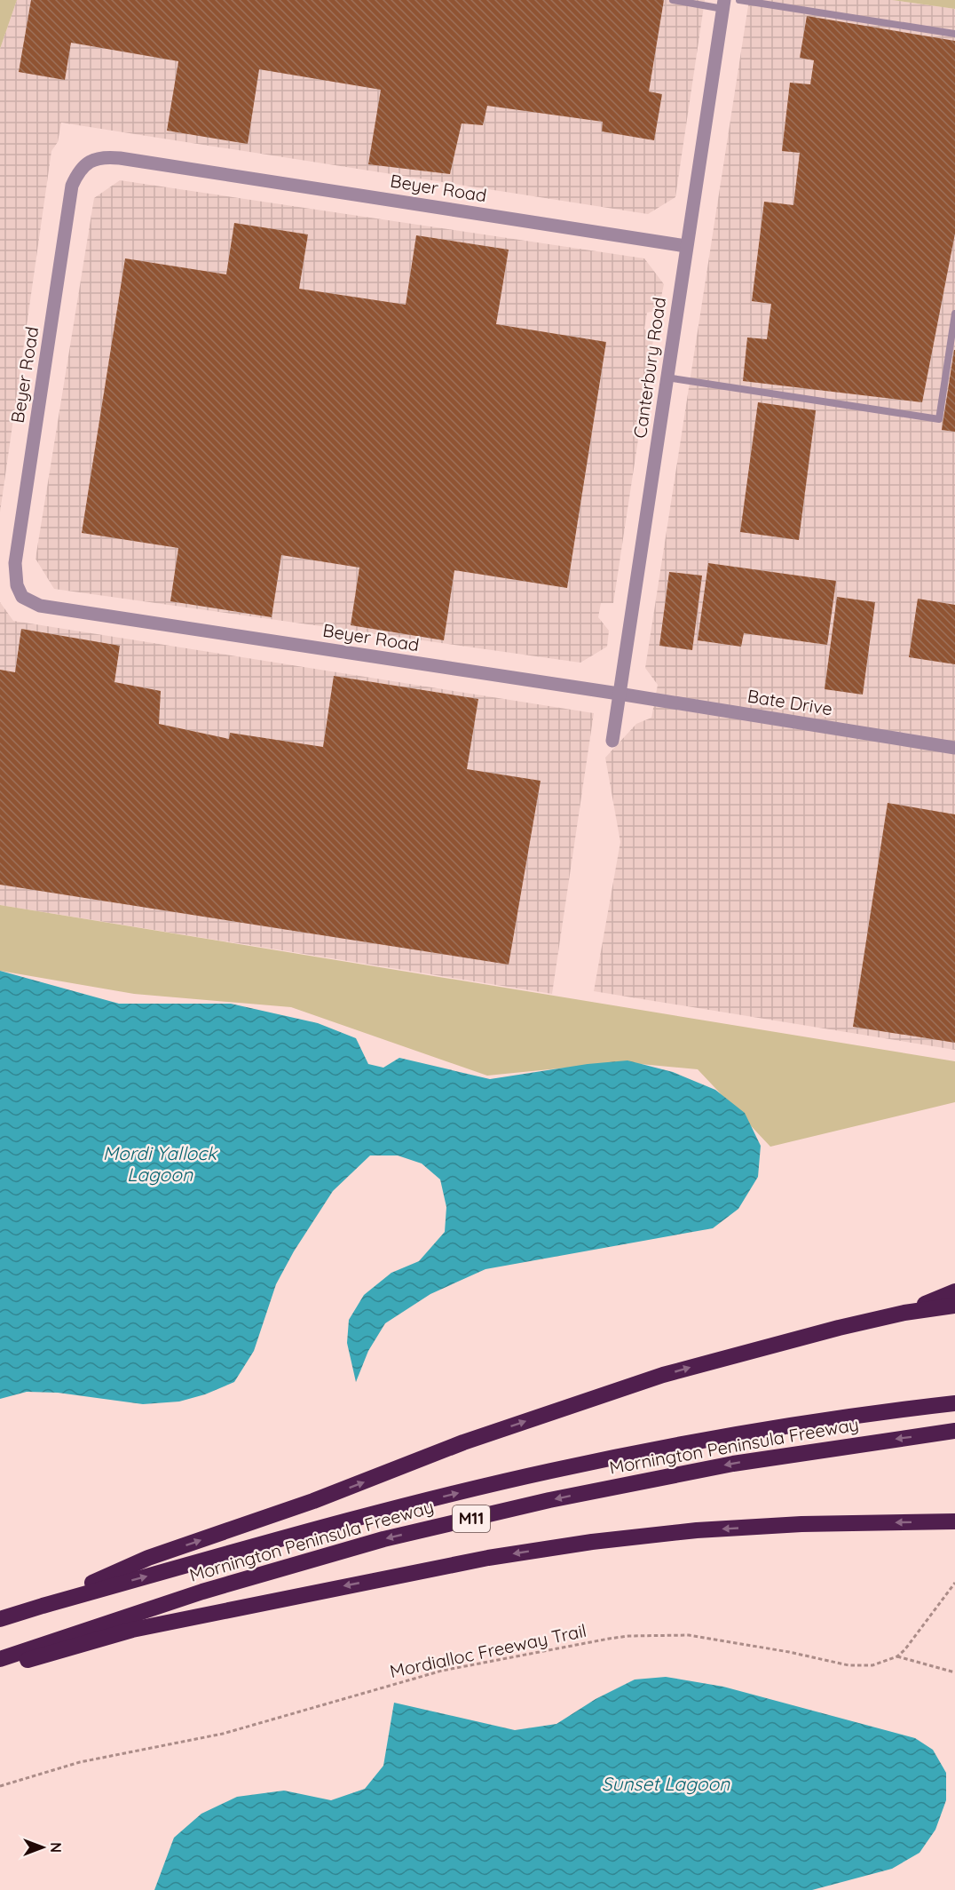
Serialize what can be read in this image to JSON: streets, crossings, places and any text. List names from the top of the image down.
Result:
{
  "streets": {
    "highway": ["Mornington Peninsula Freeway", "M11"],
    "street": ["Beyer Road", "Canterbury Road", "Bate Drive"],
    "path": ["Mordialloc Freeway Trail"]
  },
  "crossings": [
    ["Beyer Road", "Canterbury Road"],
    ["Beyer Road", "Bate Drive"],
    ["Canterbury Road", "Bate Drive"]
  ],
  "water": ["Mordi Yallock Lagoon", "Sunset Lagoon"],
  "north": "right"
}
